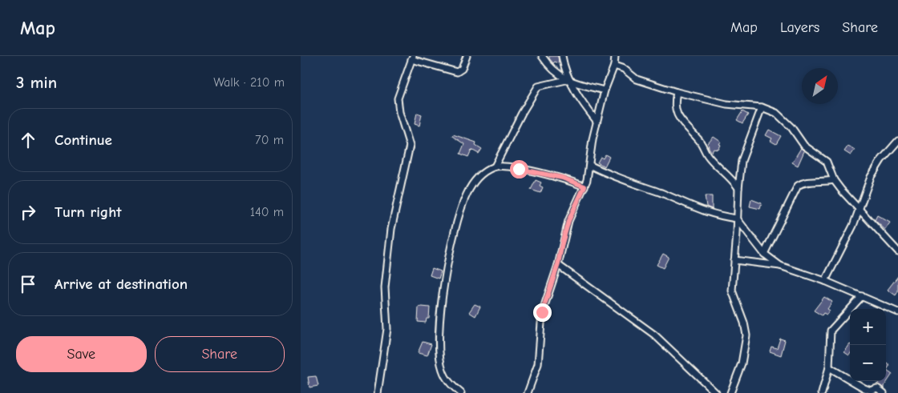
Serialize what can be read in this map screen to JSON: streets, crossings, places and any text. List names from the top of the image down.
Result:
{
  "north": "top right",
  "page": {
    "header": "Map",
    "nav": ["Map", "Layers", "Share"],
    "heading": ["3 min", "Walk · 210 m"],
    "list": [
      ["Continue", "70 m"],
      ["Turn right", "140 m"],
      "Arrive at destination"
    ],
    "map_buttons": ["+", "−"],
    "buttons": ["Save", "Share"]
  }
}
